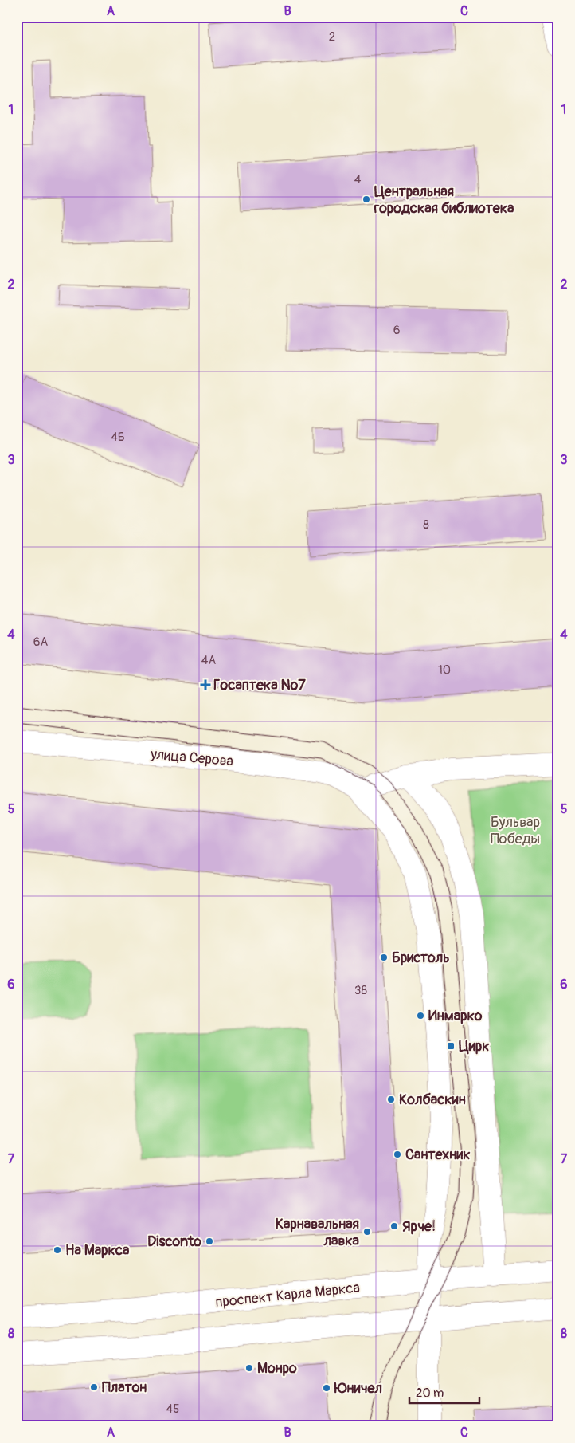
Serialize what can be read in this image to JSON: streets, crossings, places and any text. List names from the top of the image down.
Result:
{
  "streets": {
    "street": ["улица Серова", "проспект Карла Маркса"]
  },
  "parks": ["Бульвар Победы"],
  "places": {
    "other": [
      "Центральная городская библиотека",
      "Бристоль",
      "Инмарко",
      "Колбаскин",
      "Сантехник",
      "Ярче!",
      "Карнавальная лавка",
      "Disconto",
      "На Маркса",
      "Монро",
      "Платон",
      "Юничел"
    ],
    "health": ["Госаптека №7"],
    "transit": ["Цирк"]
  },
  "house_numbers": [
    "2",
    "4",
    "6",
    "4Б",
    "8",
    "6А",
    "4А",
    "10",
    "38",
    "45"
  ],
  "scale_bar": "20 m",
  "grid": {
    "columns": ["A", "B", "C"],
    "rows": [
      "1",
      "2",
      "3",
      "4",
      "5",
      "6",
      "7",
      "8"
    ]
  }
}
